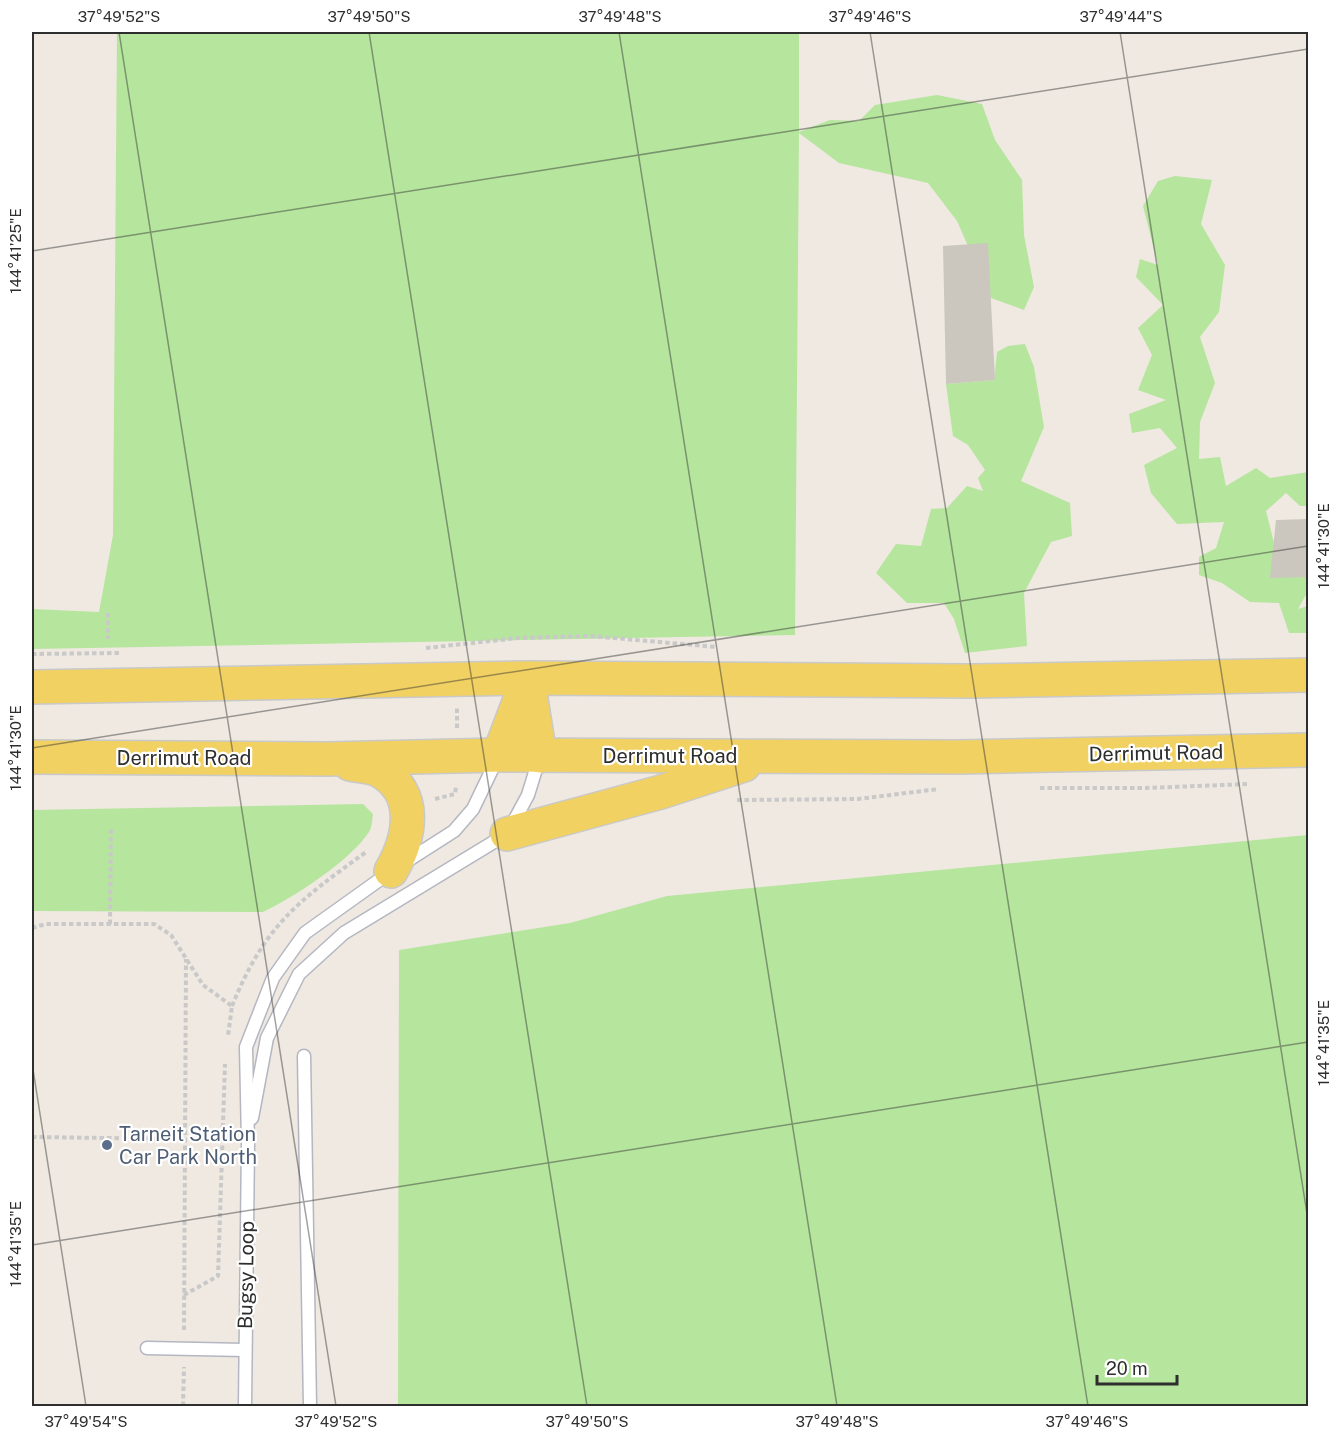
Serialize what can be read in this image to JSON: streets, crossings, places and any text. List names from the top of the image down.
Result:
{
  "streets": {
    "main road": ["Derrimut Road"],
    "lane": ["Bugsy Loop"]
  },
  "places": ["Tarneit Station Car Park North"],
  "scale_bar": "20 m",
  "coordinates": [
    "37°49'52\"S",
    "37°49'50\"S",
    "37°49'48\"S",
    "37°49'46\"S",
    "37°49'44\"S",
    "144°41'25\"E",
    "144°41'30\"E",
    "144°41'35\"E",
    "37°49'54\"S"
  ]
}
